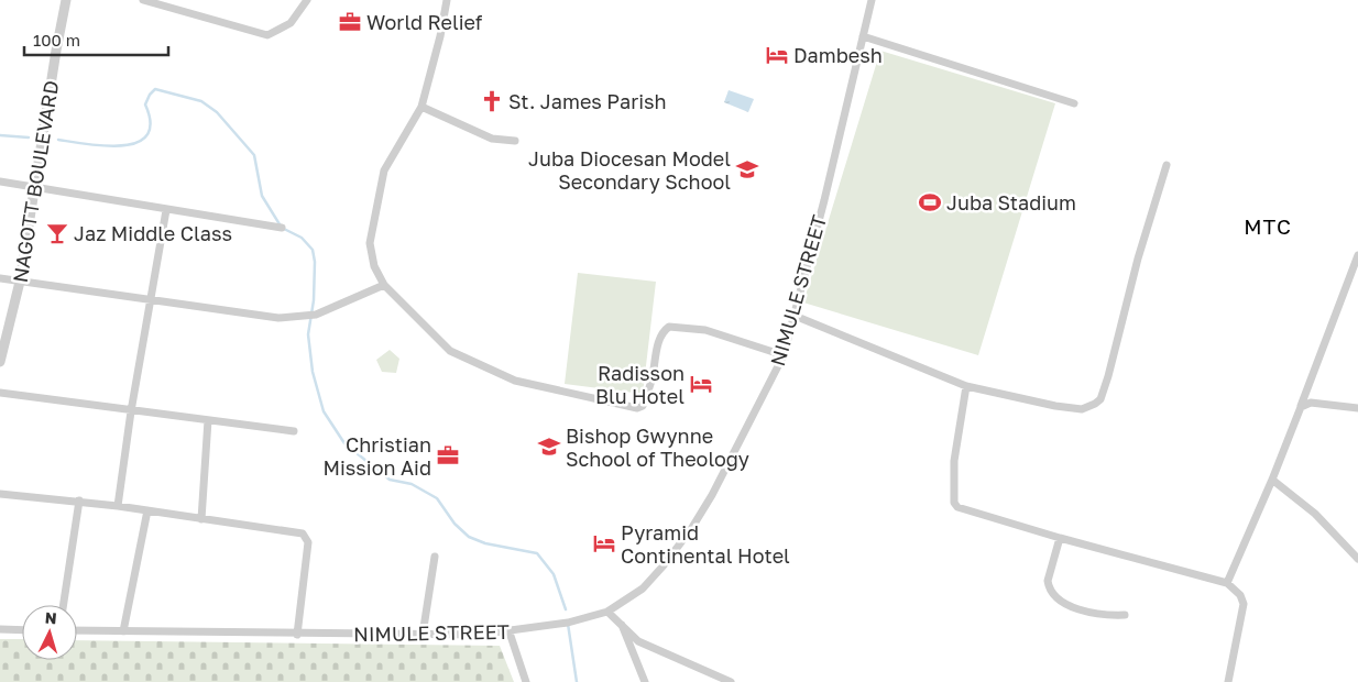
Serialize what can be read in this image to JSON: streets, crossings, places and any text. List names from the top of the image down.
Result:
{
  "streets": {
    "street": ["NAGOTT BOULEVARD", "NIMULE STREET"]
  },
  "districts": ["MTC"],
  "places": {
    "office": ["World Relief", "Christian Mission Aid"],
    "hotel": ["Dambesh", "Radisson Blu Hotel", "Pyramid Continental Hotel"],
    "church": ["St. James Parish"],
    "school or university": ["Juba Diocesan Model Secondary School", "Bishop Gwynne School of Theology"],
    "sports": ["Juba Stadium"],
    "bar": ["Jaz Middle Class"]
  },
  "scale_bar": "100 m",
  "north": "top"
}
